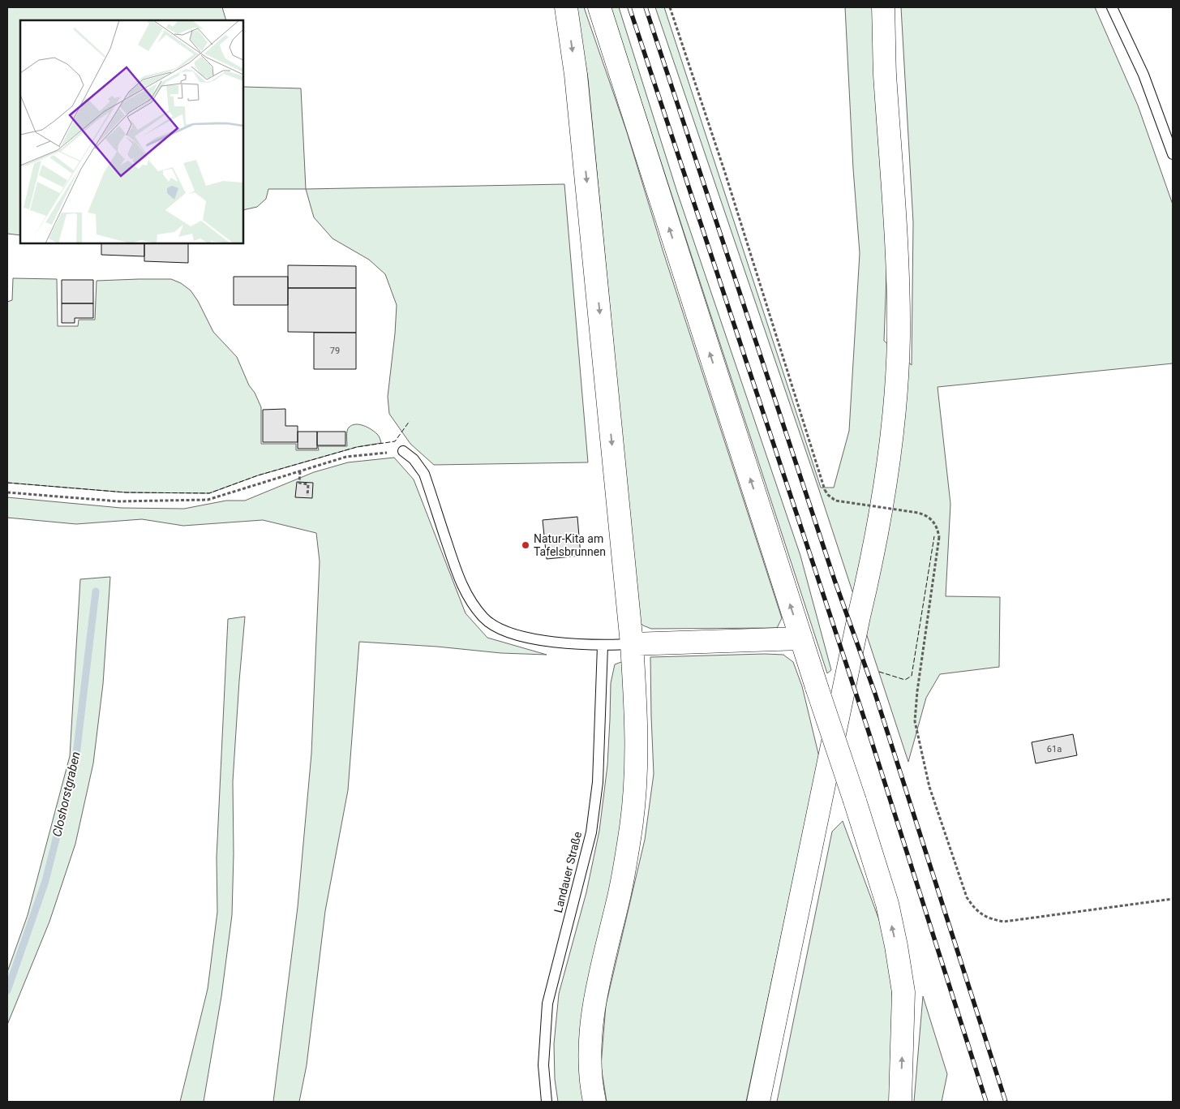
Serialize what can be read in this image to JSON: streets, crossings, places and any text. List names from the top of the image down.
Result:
{
  "streets": {
    "lane": ["Landauer Straße"]
  },
  "water": ["Closhorstgraben"],
  "places": ["Natur-Kita am Tafelsbrunnen"],
  "house_numbers": ["79", "61a"]
}
